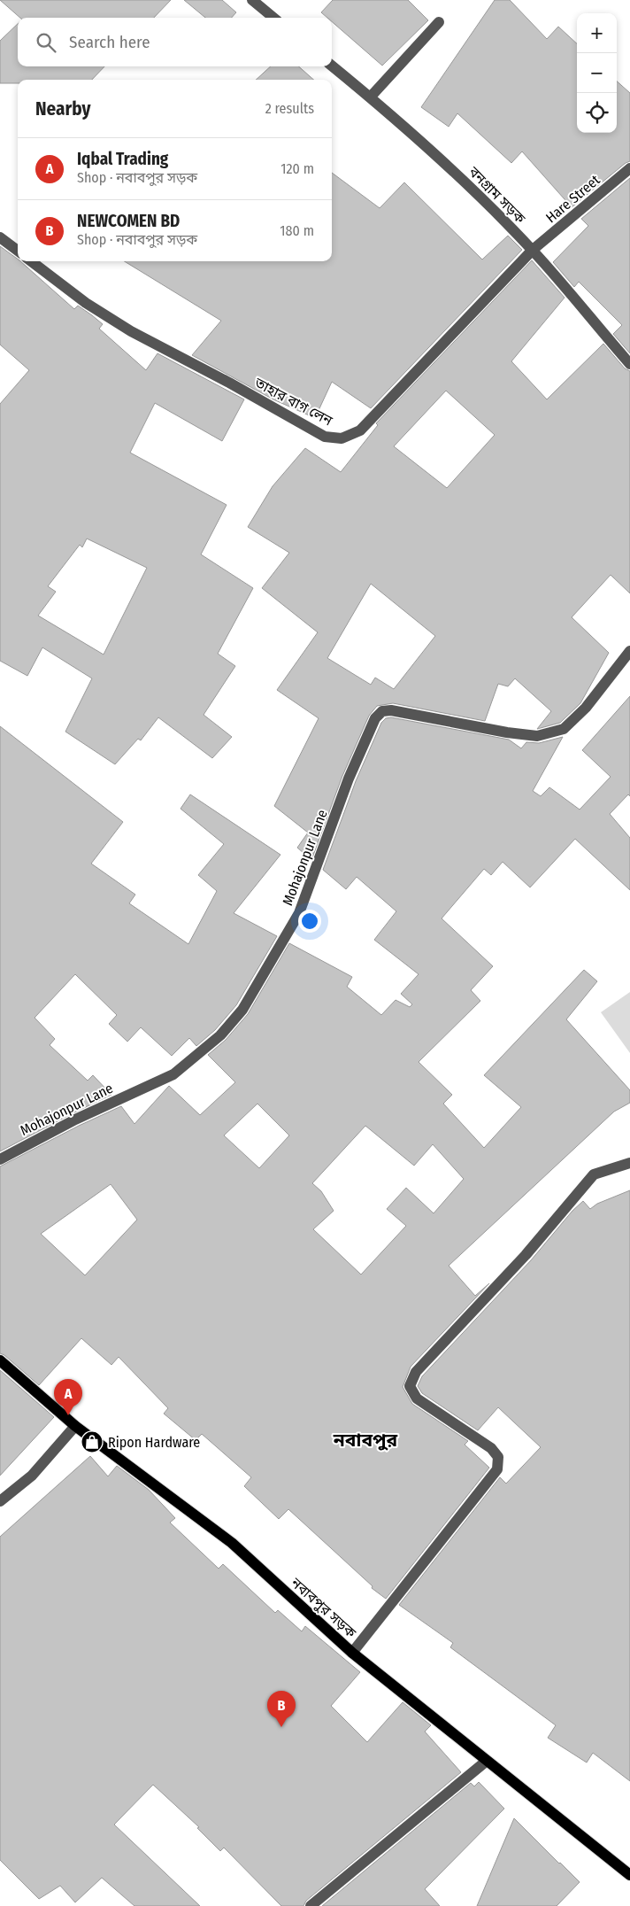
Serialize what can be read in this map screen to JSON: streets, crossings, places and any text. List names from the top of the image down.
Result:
{
  "streets": {
    "main road": ["নবাবপুর সড়ক"],
    "street": [
      "বনগ্রাম সড়ক",
      "Hare Street",
      "তাহার বাগ লেন",
      "Mohajonpur Lane"
    ]
  },
  "crossings": [
    ["বনগ্রাম সড়ক", "Hare Street"],
    ["বনগ্রাম সড়ক", "তাহার বাগ লেন"],
    ["Hare Street", "তাহার বাগ লেন"]
  ],
  "districts": ["নবাবপুর"],
  "places": {
    "shop": ["Ripon Hardware"]
  },
  "page": {
    "map_buttons": ["+", "−"],
    "search": "Search here",
    "heading": ["Nearby", "2 results"],
    "list": [
      {
        "mark": "A",
        "name": "Iqbal Trading",
        "note": "Shop · নবাবপুর সড়ক",
        "value": "120 m"
      },
      {
        "mark": "B",
        "name": "NEWCOMEN BD",
        "note": "Shop · নবাবপুর সড়ক",
        "value": "180 m"
      }
    ],
    "pins": ["A", "B"]
  }
}
